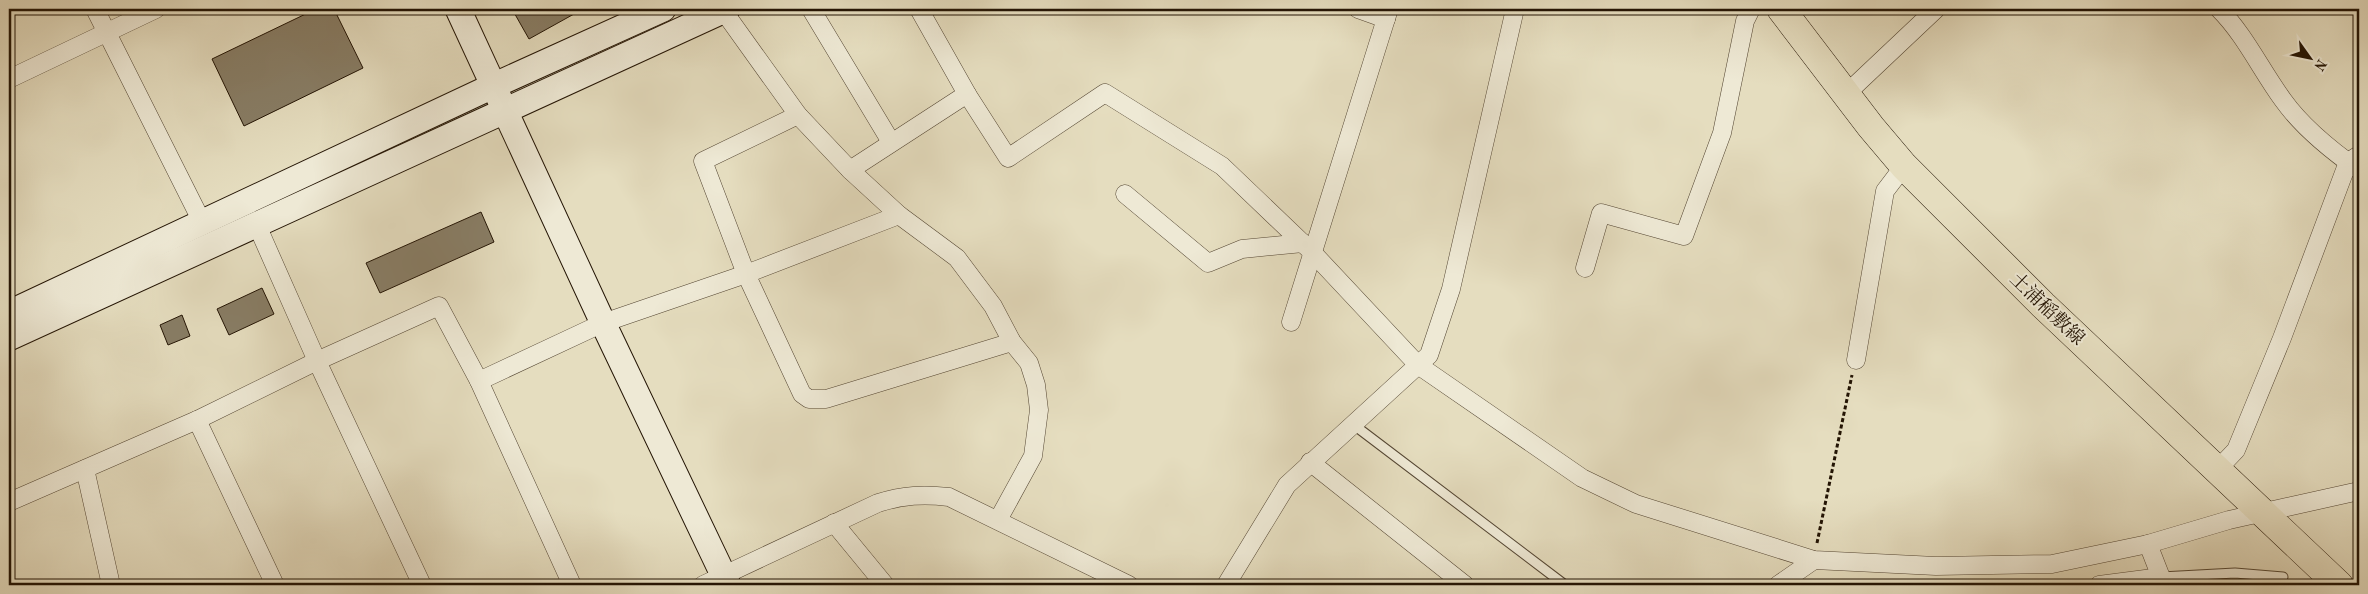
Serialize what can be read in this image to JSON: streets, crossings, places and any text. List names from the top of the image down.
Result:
{
  "streets": {
    "main road": ["土浦稲敷線"]
  },
  "north": "bottom right"
}
